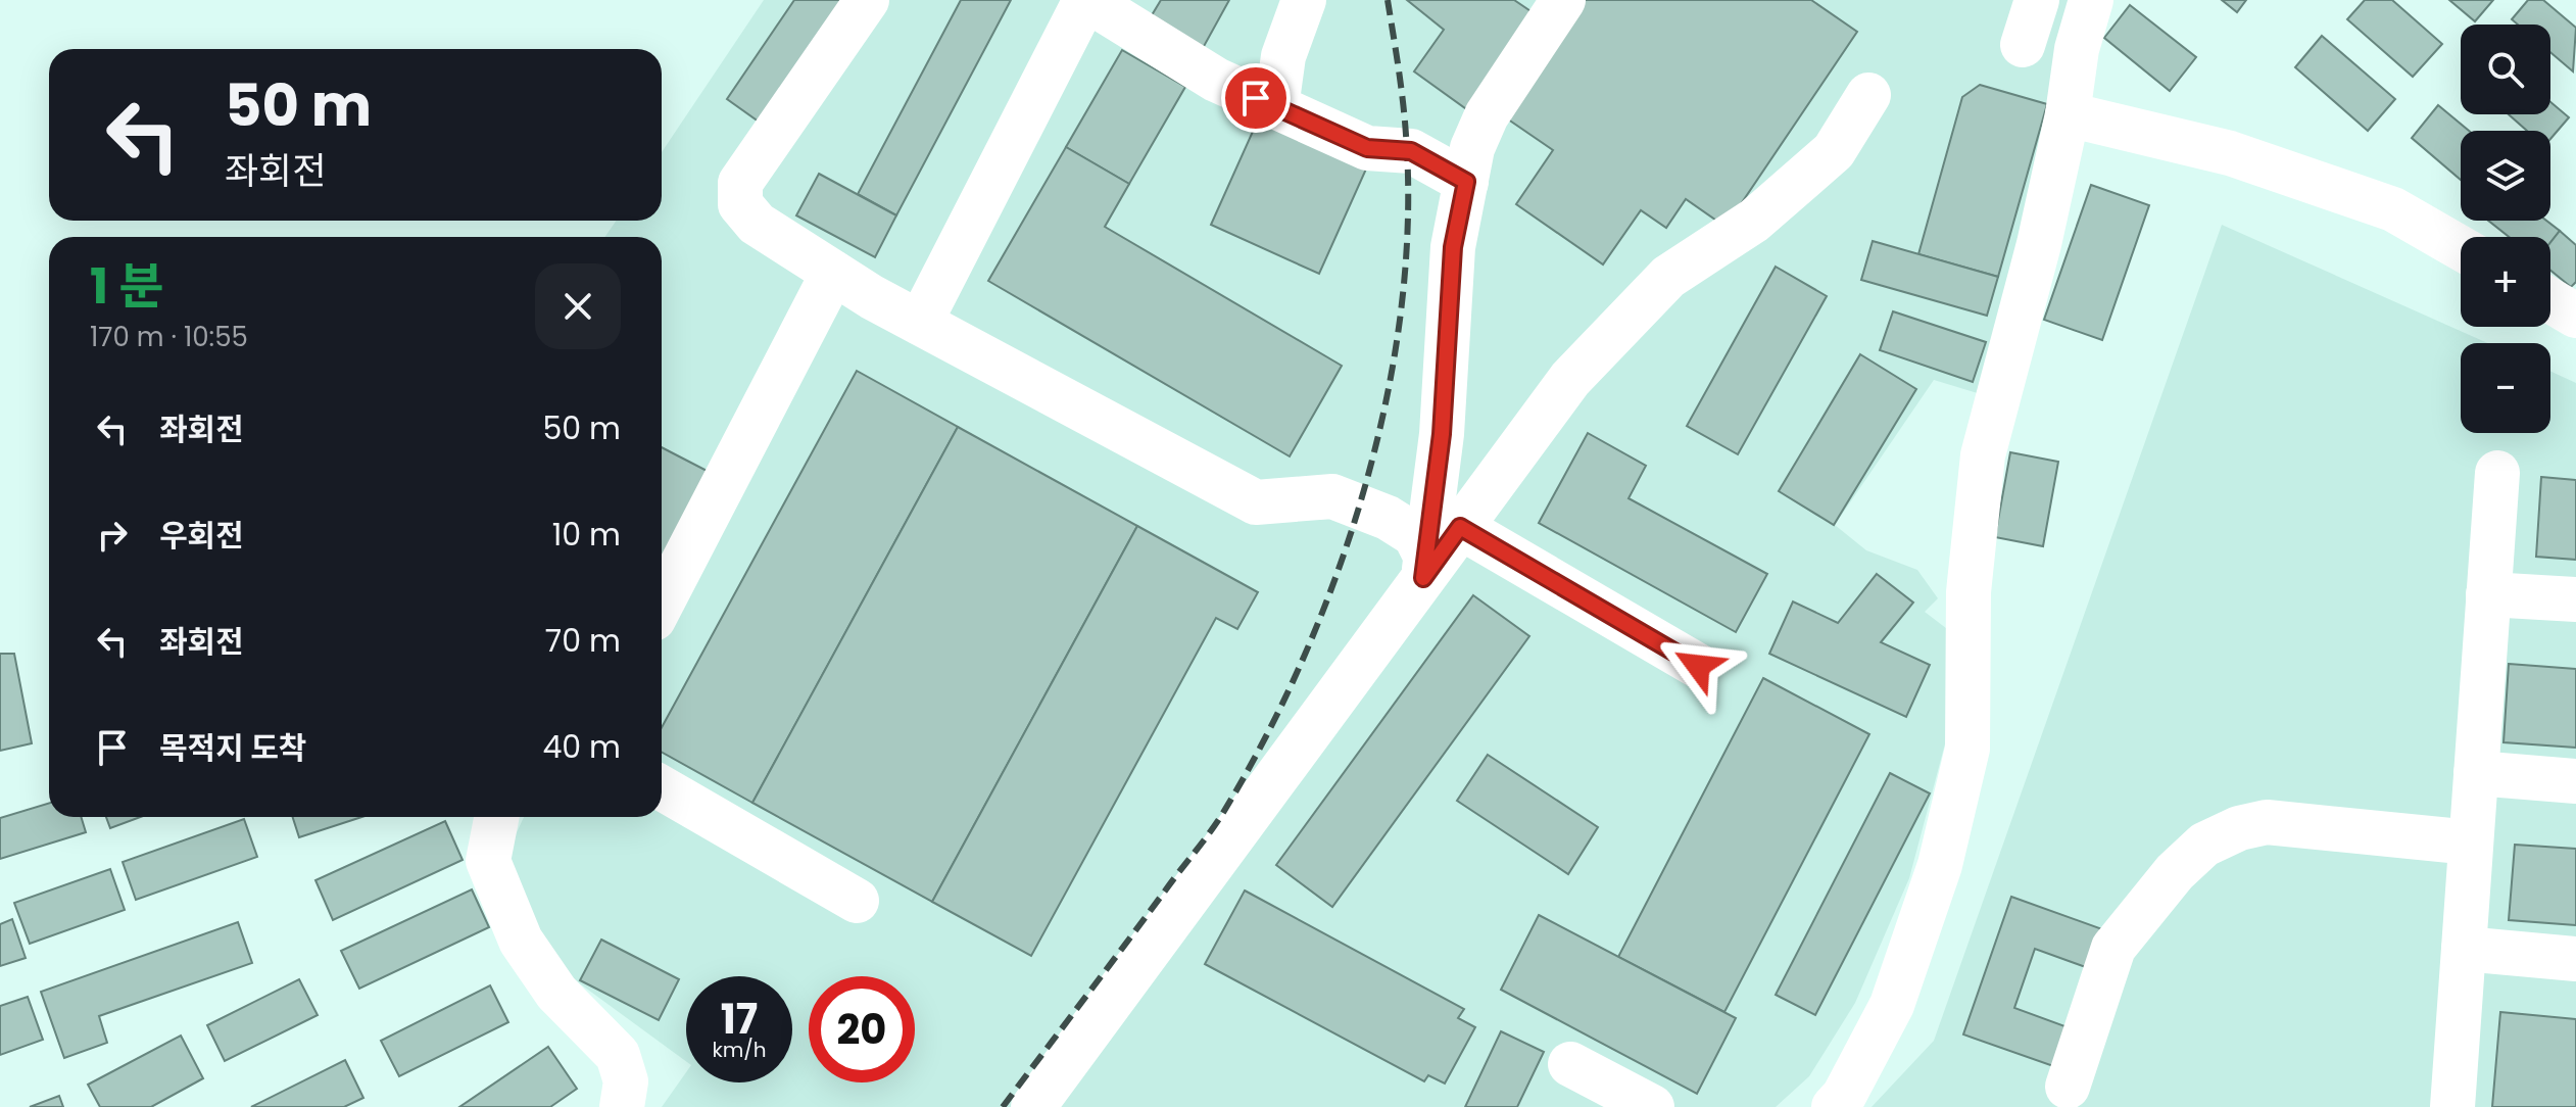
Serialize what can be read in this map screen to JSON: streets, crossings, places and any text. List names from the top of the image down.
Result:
{
  "page": {
    "map_buttons": ["+", "−"],
    "turn": ["50 m", "좌회전"],
    "heading": ["1 분", "170 m · 10:55"],
    "list": [
      {
        "name": "좌회전",
        "value": "50 m"
      },
      {
        "name": "우회전",
        "value": "10 m"
      },
      {
        "name": "좌회전",
        "value": "70 m"
      },
      {
        "name": "목적지 도착",
        "value": "40 m"
      }
    ],
    "speed": "17 km/h",
    "limit": "20"
  }
}
